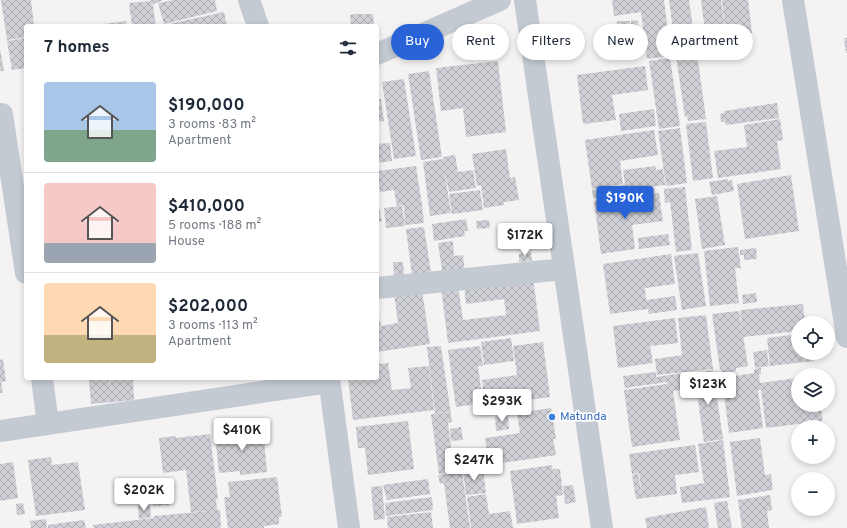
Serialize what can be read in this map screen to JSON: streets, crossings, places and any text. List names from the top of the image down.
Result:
{
  "places": ["Matunda"],
  "page": {
    "chip": [
      "Buy",
      "Rent",
      "Filters",
      "New",
      "Apartment"
    ],
    "heading": "7 homes",
    "list": [
      {
        "name": "$190,000",
        "note": "3 rooms · 83 m² · Apartment"
      },
      {
        "name": "$410,000",
        "note": "5 rooms · 188 m² · House"
      },
      {
        "name": "$202,000",
        "note": "3 rooms · 113 m² · Apartment"
      }
    ],
    "price": [
      "$190K",
      "$172K",
      "$123K",
      "$293K",
      "$410K",
      "$247K",
      "$202K"
    ],
    "map_buttons": ["+", "−"]
  }
}
